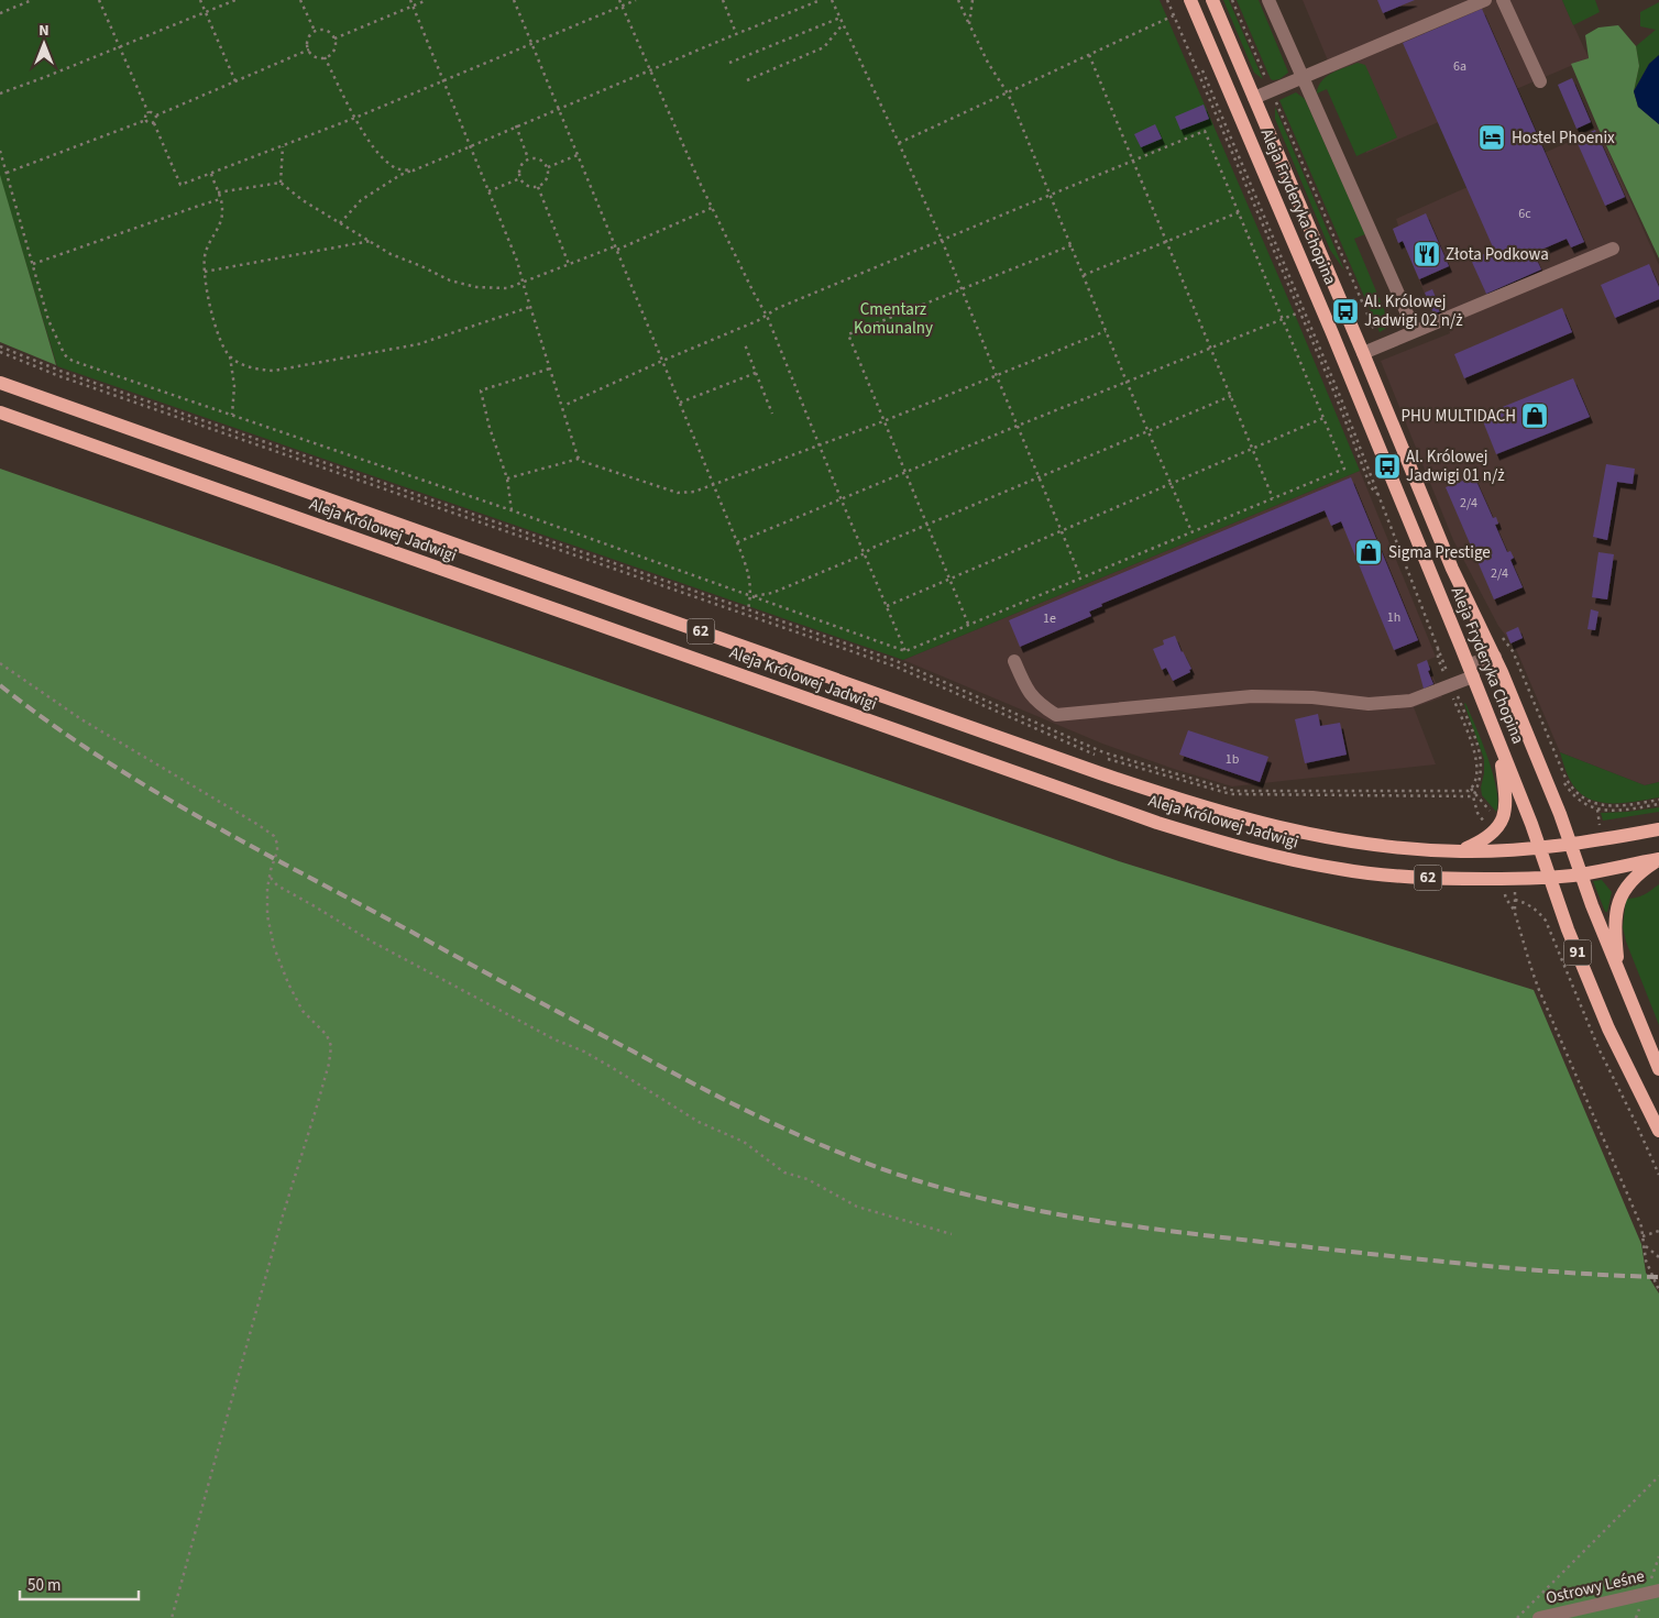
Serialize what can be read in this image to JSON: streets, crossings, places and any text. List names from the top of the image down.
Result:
{
  "streets": {
    "main road": [
      "Aleja Fryderyka Chopina",
      "Aleja Królowej Jadwigi",
      "62",
      "91"
    ],
    "street": ["Ostrowy Leśne"]
  },
  "crossings": [
    ["Aleja Fryderyka Chopina", "Aleja Królowej Jadwigi"],
    ["Aleja Fryderyka Chopina", "62"],
    ["Aleja Królowej Jadwigi", "62"]
  ],
  "parks": ["Cmentarz Komunalny"],
  "places": {
    "hotel": ["Hostel Phoenix"],
    "restaurant": ["Złota Podkowa"],
    "bus stop": ["Al. Królowej Jadwigi 02 n/ż", "Al. Królowej Jadwigi 01 n/ż"],
    "shop": ["PHU MULTIDACH", "Sigma Prestige"]
  },
  "house_numbers": [
    "6a",
    "6c",
    "2/4",
    "2/4",
    "1h",
    "1e",
    "1b"
  ],
  "scale_bar": "50 m",
  "north": "top"
}
